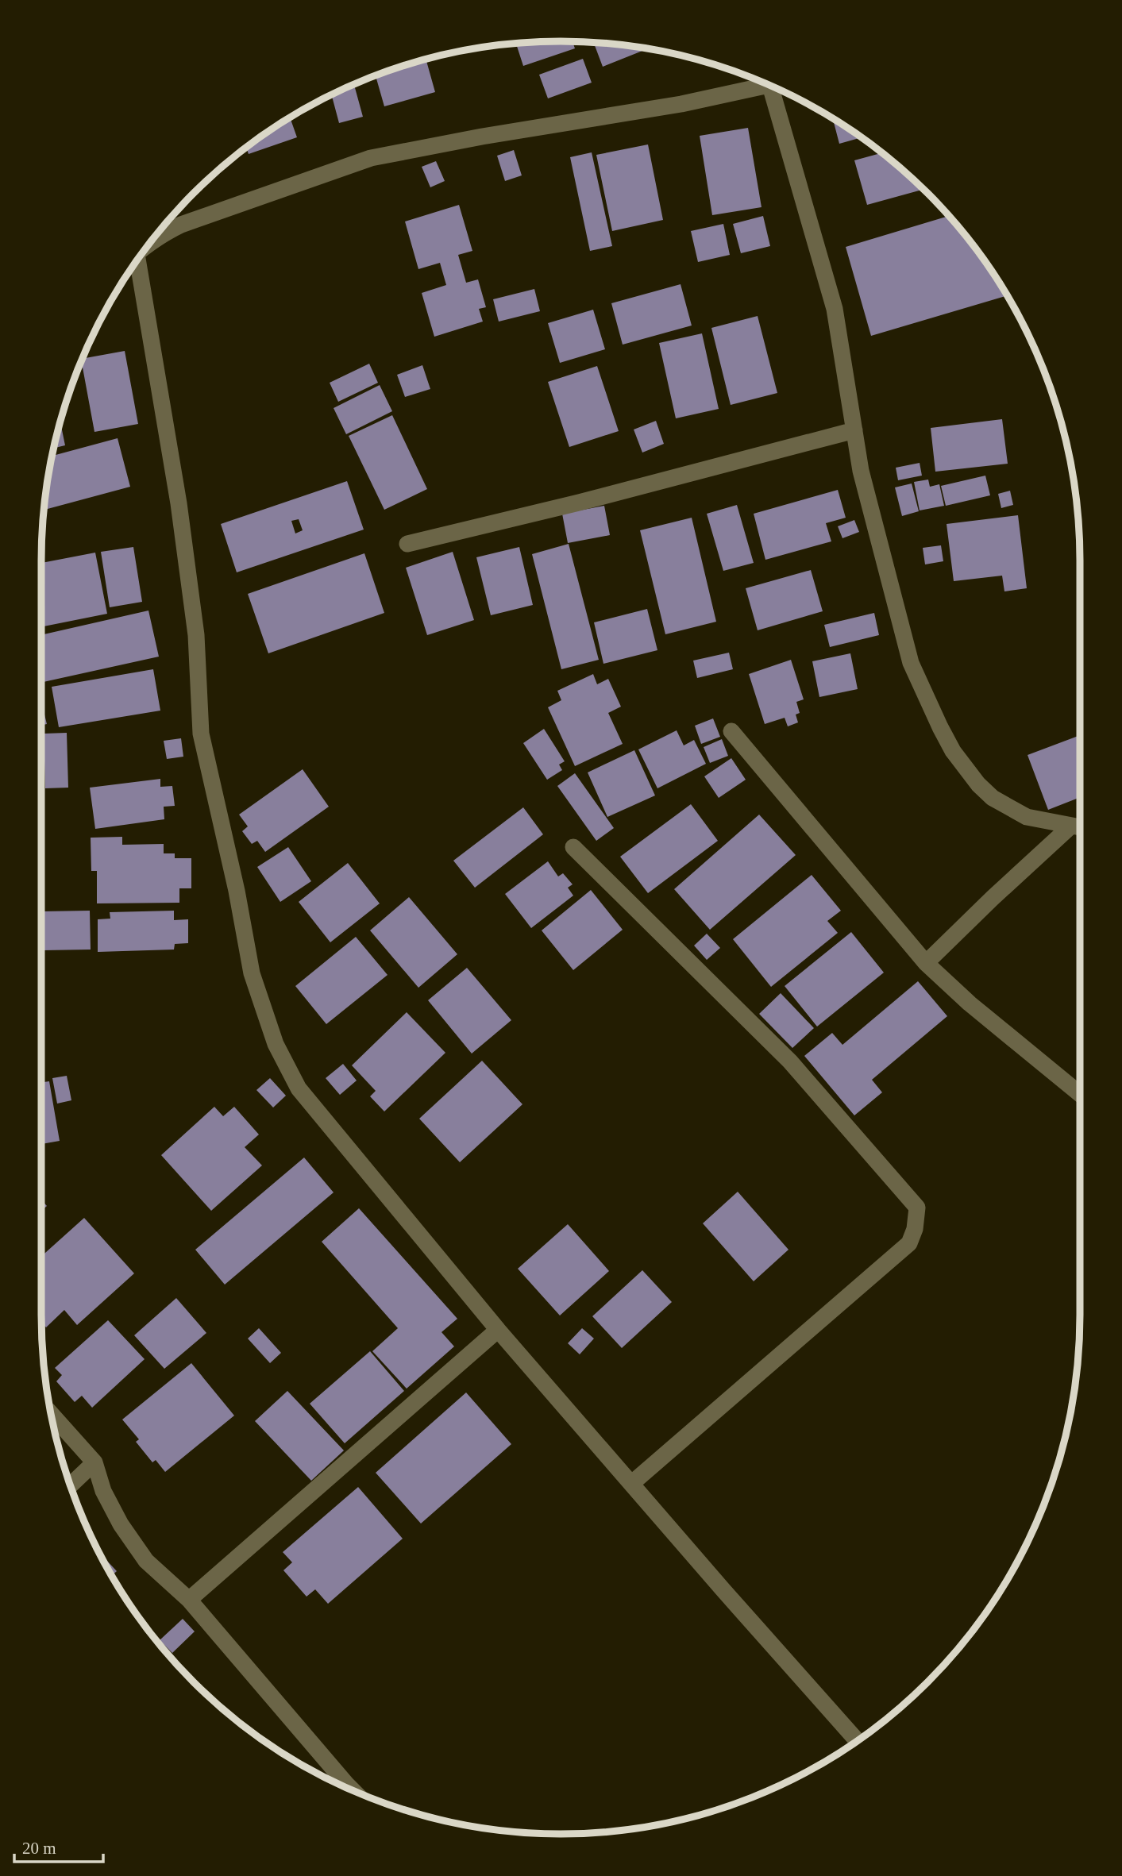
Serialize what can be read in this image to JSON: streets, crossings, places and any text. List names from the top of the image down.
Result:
{
  "scale_bar": "20 m"
}
